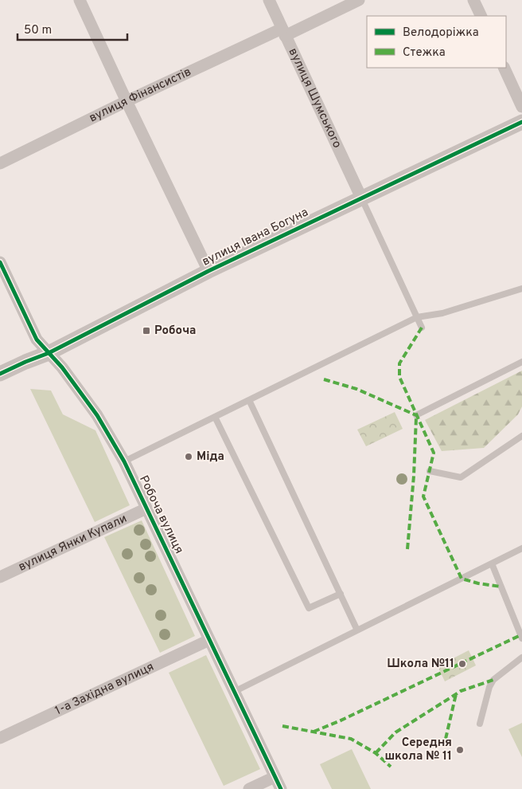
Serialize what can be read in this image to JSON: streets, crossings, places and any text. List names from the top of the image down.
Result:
{
  "streets": {
    "street": [
      "вулиця Фінансистів",
      "вулиця Шумського",
      "вулиця Івана Богуна",
      "Робоча вулиця",
      "вулиця Янки Купали",
      "1-а Західна вулиця"
    ]
  },
  "crossings": [
    ["вулиця Фінансистів", "вулиця Шумського"],
    ["вулиця Шумського", "вулиця Івана Богуна"],
    ["вулиця Івана Богуна", "Робоча вулиця"],
    ["Робоча вулиця", "вулиця Янки Купали"],
    ["Робоча вулиця", "1-а Західна вулиця"]
  ],
  "places": {
    "transit": ["Робоча"],
    "other": ["Міда", "Школа №11", "Середня школа № 11"]
  },
  "legend": ["Велодоріжка", "Стежка"],
  "scale_bar": "50 m"
}
